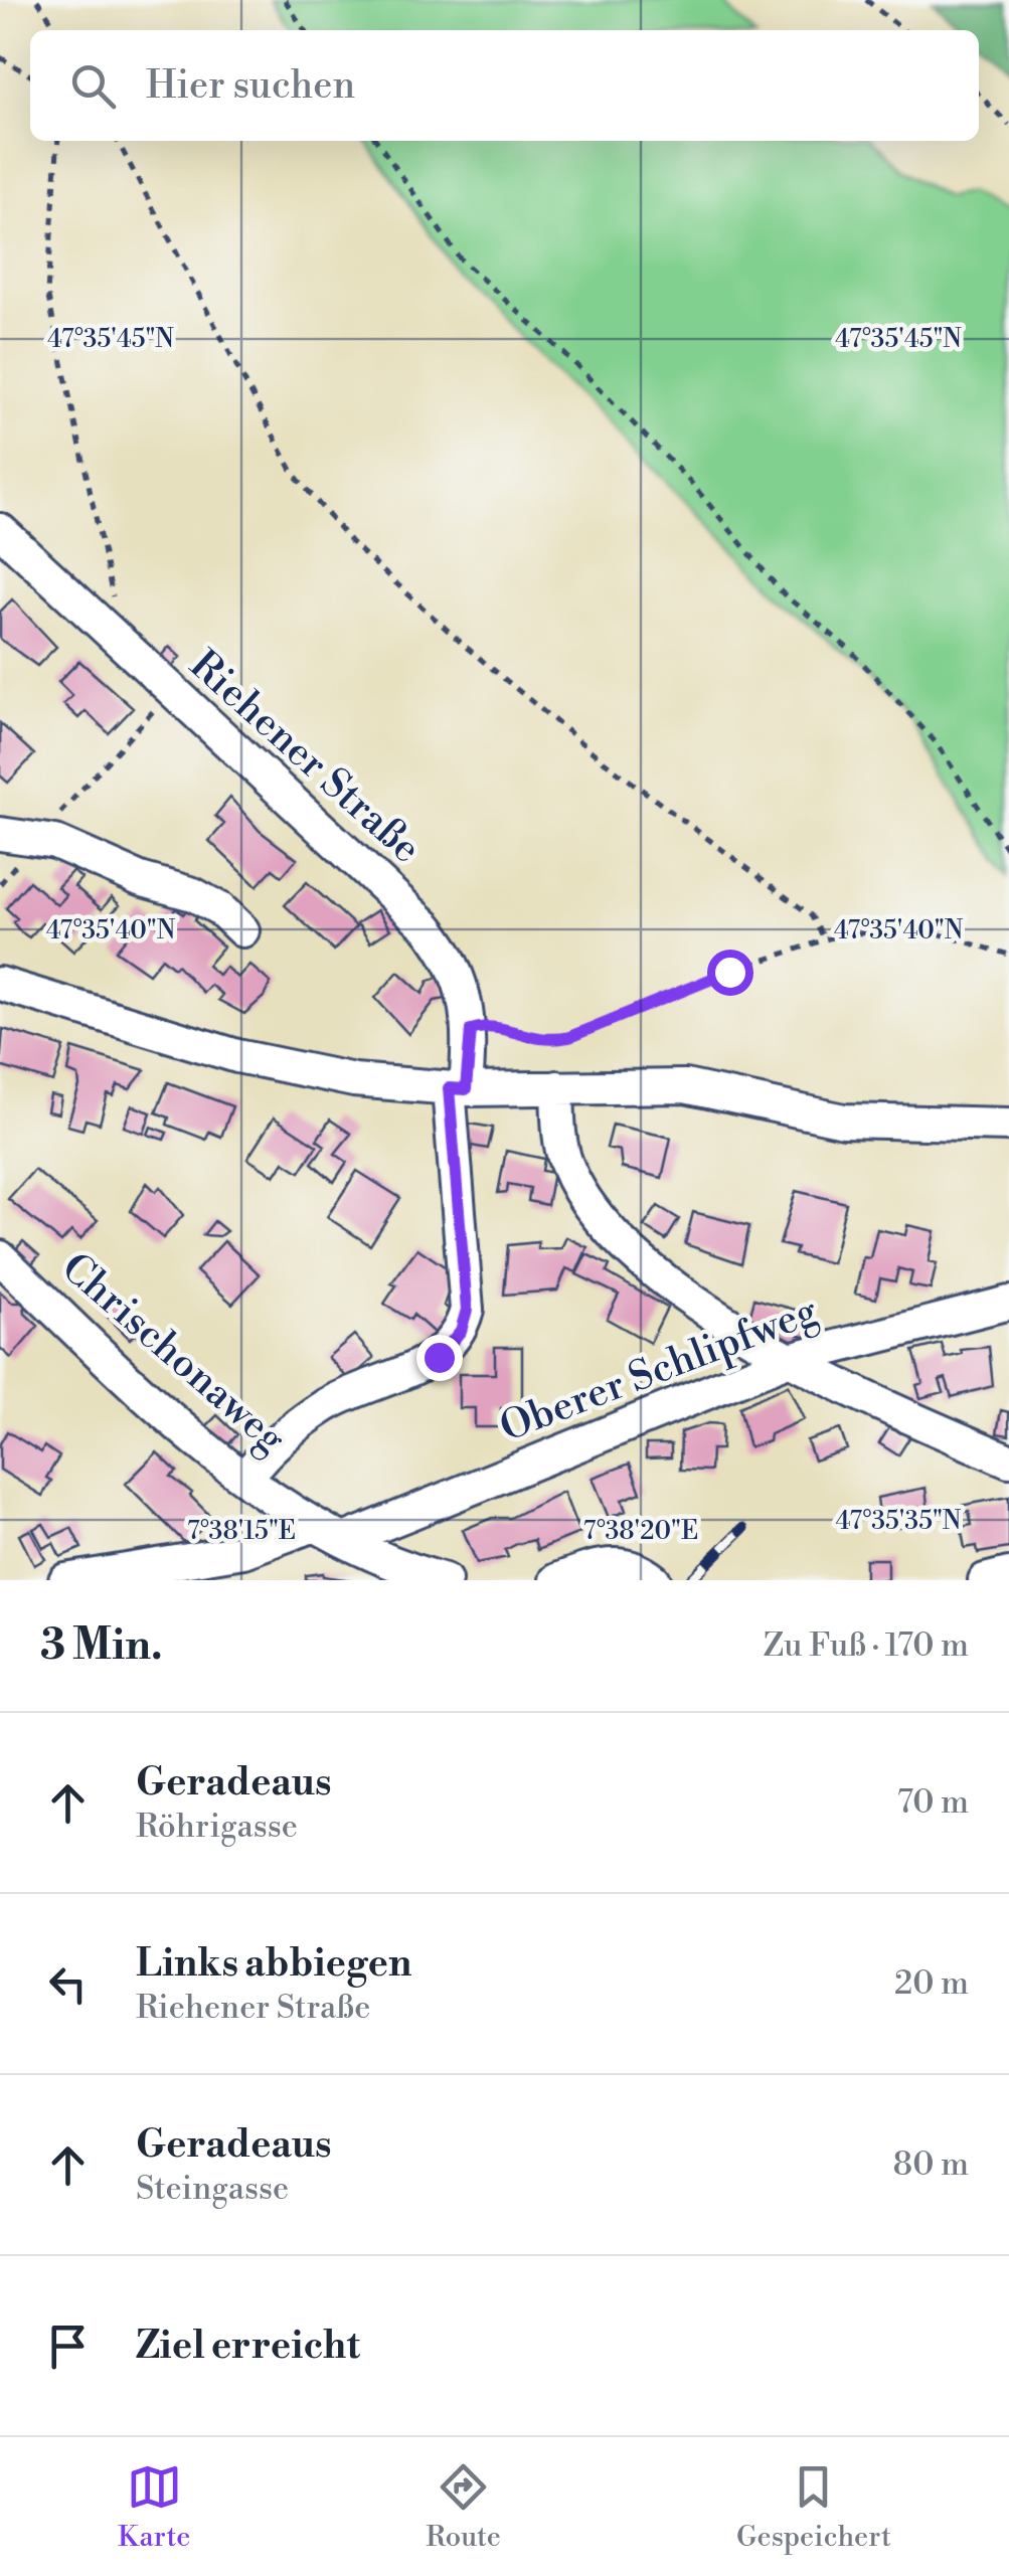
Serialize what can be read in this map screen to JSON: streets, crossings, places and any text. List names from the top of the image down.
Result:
{
  "streets": {
    "street": ["Riehener Straße", "Chrischonaweg", "Oberer Schlipfweg"]
  },
  "crossings": [
    ["Riehener Straße", "Chrischonaweg"],
    ["Chrischonaweg", "Oberer Schlipfweg"]
  ],
  "page": {
    "search": "Hier suchen",
    "heading": ["3 Min.", "Zu Fuß · 170 m"],
    "list": [
      ["Geradeaus", "Röhrigasse", "70 m"],
      ["Links abbiegen", "Riehener Straße", "20 m"],
      ["Geradeaus", "Steingasse", "80 m"],
      "Ziel erreicht"
    ],
    "nav": ["Karte", "Route", "Gespeichert"]
  },
  "coordinates": [
    "47°35'45\"N",
    "47°35'40\"N",
    "47°35'35\"N",
    "7°38'15\"E",
    "7°38'20\"E"
  ]
}
